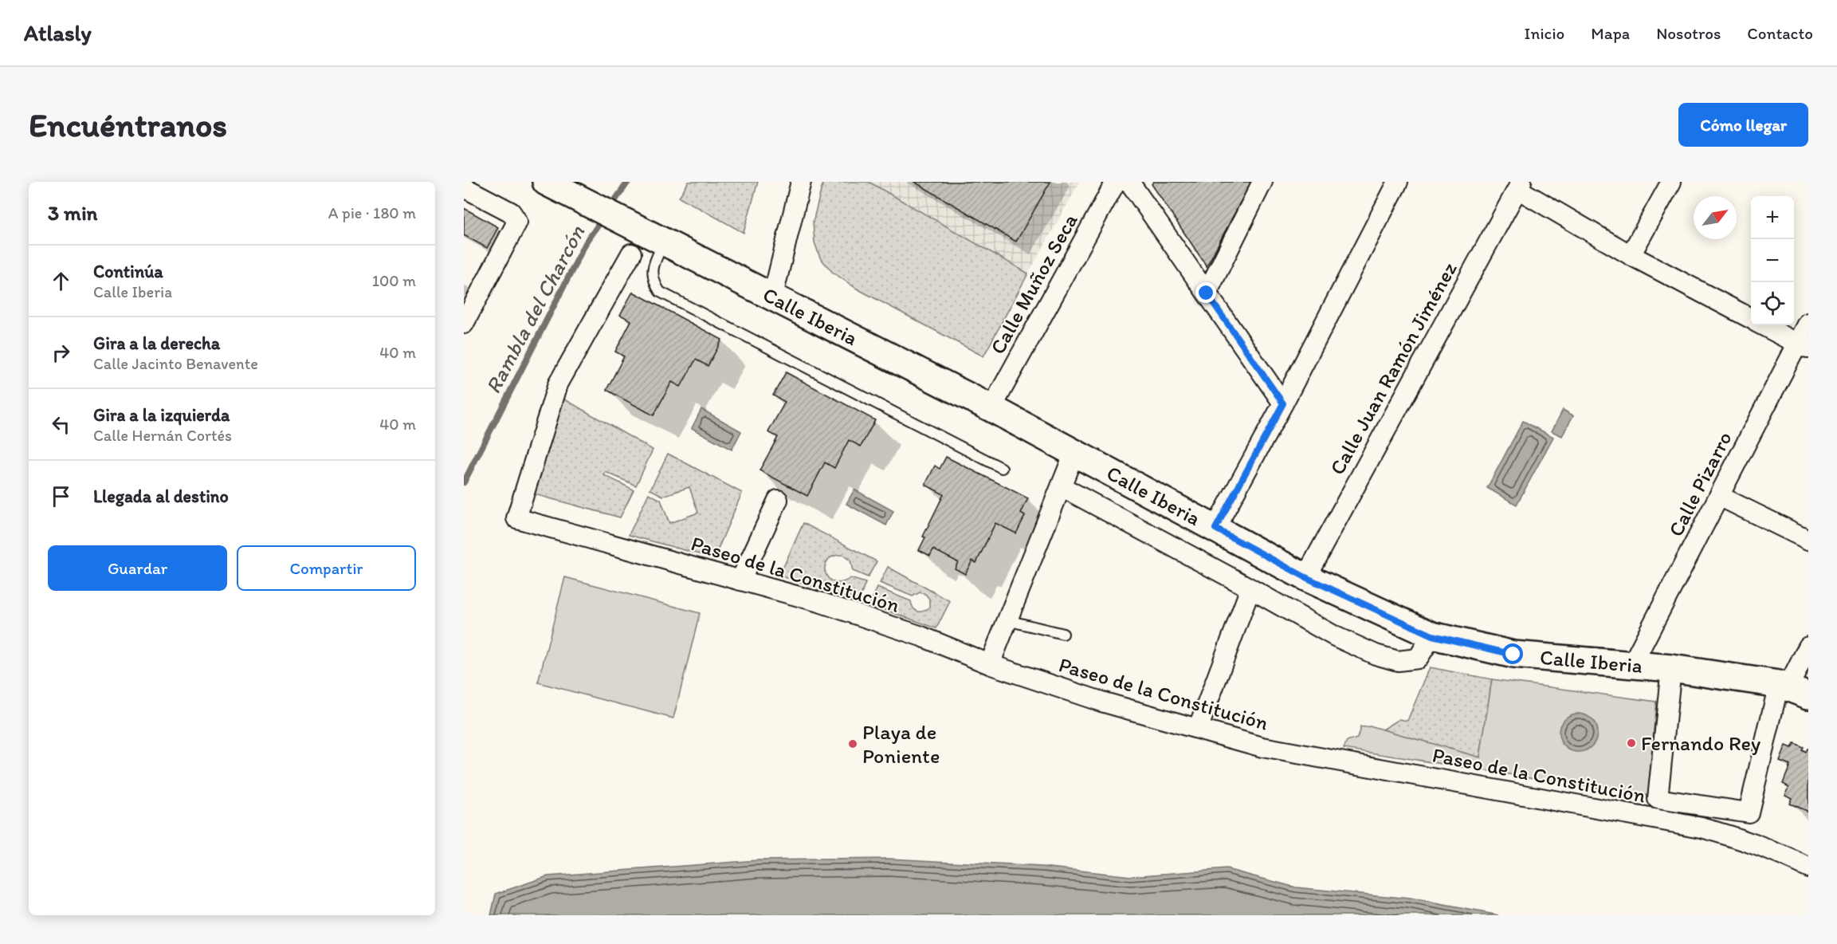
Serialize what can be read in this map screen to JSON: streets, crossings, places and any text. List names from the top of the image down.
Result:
{
  "streets": {
    "main road": ["Calle Iberia"],
    "street": [
      "Calle Muñoz Seca",
      "Calle Juan Ramón Jiménez",
      "Calle Pizarro",
      "Paseo de la Constitución"
    ]
  },
  "crossings": [
    ["Calle Muñoz Seca", "Calle Iberia"],
    ["Calle Iberia", "Calle Juan Ramón Jiménez"],
    ["Calle Iberia", "Calle Pizarro"],
    ["Calle Iberia", "Paseo de la Constitución"]
  ],
  "water": ["Rambla del Charcón"],
  "places": ["Fernando Rey", "Playa de Poniente"],
  "north": "top right",
  "page": {
    "header": "Atlasly",
    "nav": [
      "Inicio",
      "Mapa",
      "Nosotros",
      "Contacto"
    ],
    "buttons": [
      "Cómo llegar",
      ["Guardar", "Compartir"]
    ],
    "title": "Encuéntranos",
    "heading": ["3 min", "A pie · 180 m"],
    "map_buttons": ["+", "−"],
    "list": [
      ["Continúa", "Calle Iberia", "100 m"],
      ["Gira a la derecha", "Calle Jacinto Benavente", "40 m"],
      ["Gira a la izquierda", "Calle Hernán Cortés", "40 m"],
      "Llegada al destino"
    ]
  }
}
